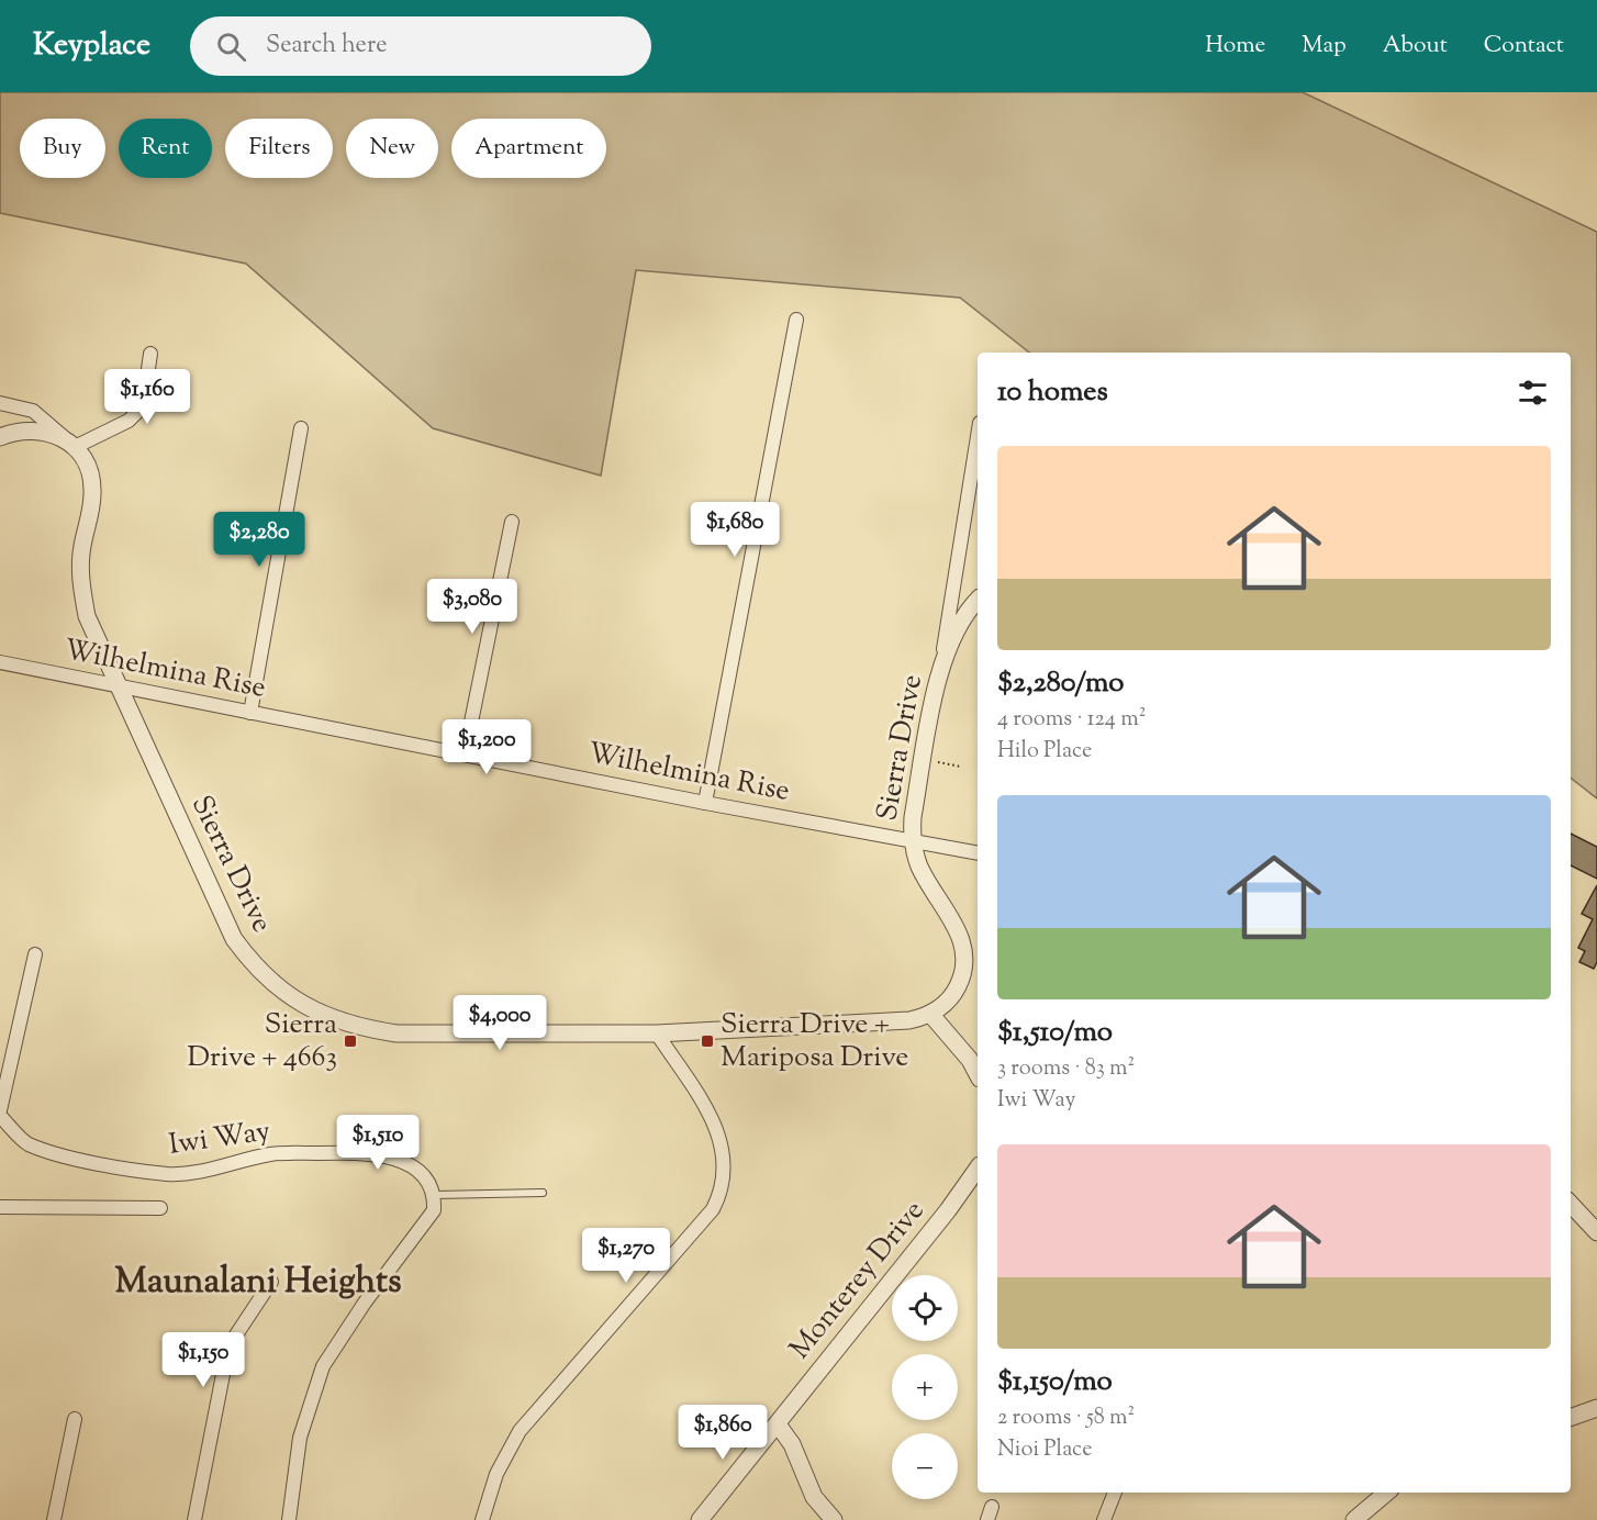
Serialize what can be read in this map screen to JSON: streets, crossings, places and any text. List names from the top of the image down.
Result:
{
  "streets": {
    "street": [
      "Wilhelmina Rise",
      "Sierra Drive",
      "Iwi Way",
      "Monterey Drive"
    ]
  },
  "crossings": [
    ["Wilhelmina Rise", "Sierra Drive"]
  ],
  "districts": ["Maunalani Heights"],
  "places": {
    "transit": ["Sierra Drive + 4663", "Sierra Drive + Mariposa Drive"]
  },
  "page": {
    "header": "Keyplace",
    "search": "Search here",
    "nav": [
      "Home",
      "Map",
      "About",
      "Contact"
    ],
    "chip": [
      "Buy",
      "Rent",
      "Filters",
      "New",
      "Apartment"
    ],
    "heading": "10 homes",
    "price": [
      "$1,160",
      "$1,680",
      "$2,280",
      "$3,080",
      "$1,200",
      "$4,000",
      "$1,510",
      "$1,270",
      "$1,150",
      "$1,860"
    ],
    "list": [
      {
        "name": "$2,280/mo",
        "note": "4 rooms · 124 m² · Hilo Place"
      },
      {
        "name": "$1,510/mo",
        "note": "3 rooms · 83 m² · Iwi Way"
      },
      {
        "name": "$1,150/mo",
        "note": "2 rooms · 58 m² · Nioi Place"
      }
    ],
    "map_buttons": ["+", "−"]
  }
}
